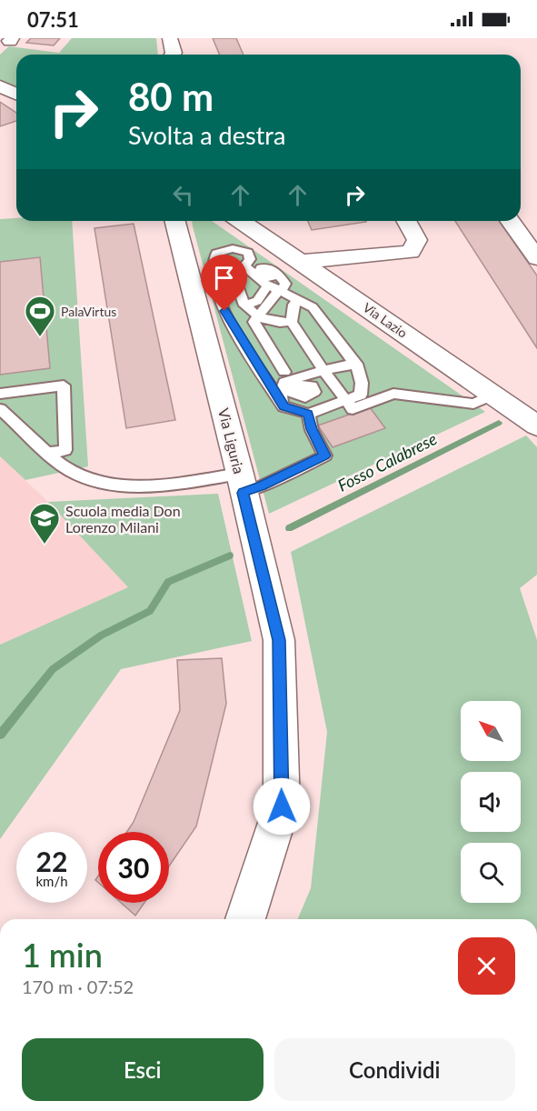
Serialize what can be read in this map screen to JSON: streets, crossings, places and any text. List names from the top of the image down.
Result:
{
  "streets": {
    "street": ["Via Lazio", "Via Liguria"]
  },
  "water": ["Fosso Calabrese"],
  "places": {
    "sports": ["PalaVirtus"],
    "school or university": ["Scuola media Don Lorenzo Milani"]
  },
  "north": "top left",
  "page": {
    "status": "07:51",
    "turn": ["80 m", "Svolta a destra"],
    "speed": "22 km/h",
    "limit": "30",
    "heading": ["1 min", "170 m · 07:52"],
    "buttons": ["Esci", "Condividi"]
  }
}
